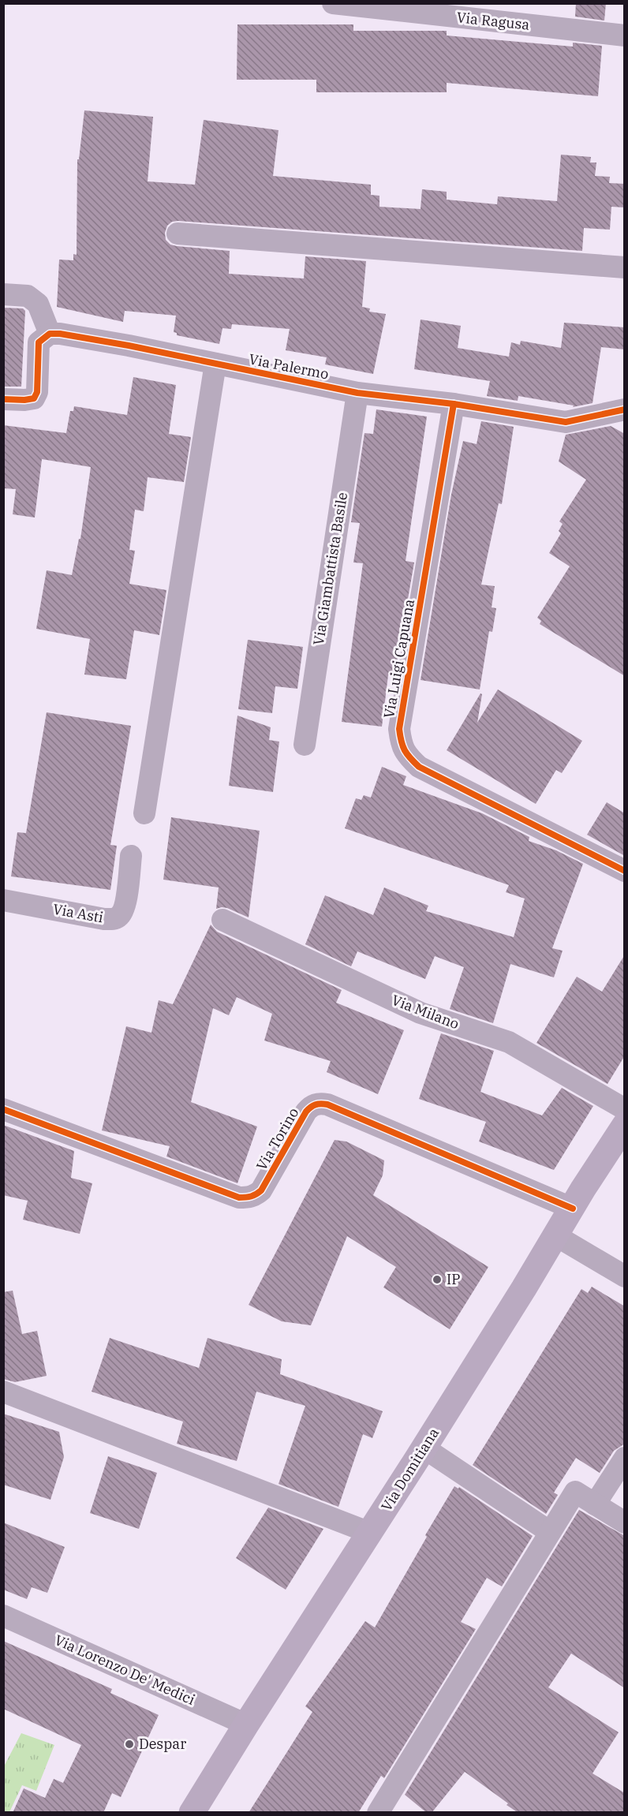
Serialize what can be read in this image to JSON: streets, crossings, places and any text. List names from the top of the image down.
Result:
{
  "streets": {
    "main road": ["Via Domitiana"],
    "street": [
      "Via Ragusa",
      "Via Palermo",
      "Via Giambattista Basile",
      "Via Luigi Capuana",
      "Via Asti",
      "Via Milano",
      "Via Torino",
      "Via Lorenzo De' Medici"
    ]
  },
  "crossings": [
    ["Via Palermo", "Via Giambattista Basile"],
    ["Via Palermo", "Via Luigi Capuana"],
    ["Via Torino", "Via Domitiana"],
    ["Via Domitiana", "Via Lorenzo De' Medici"]
  ],
  "places": ["IP", "Despar"]
}
